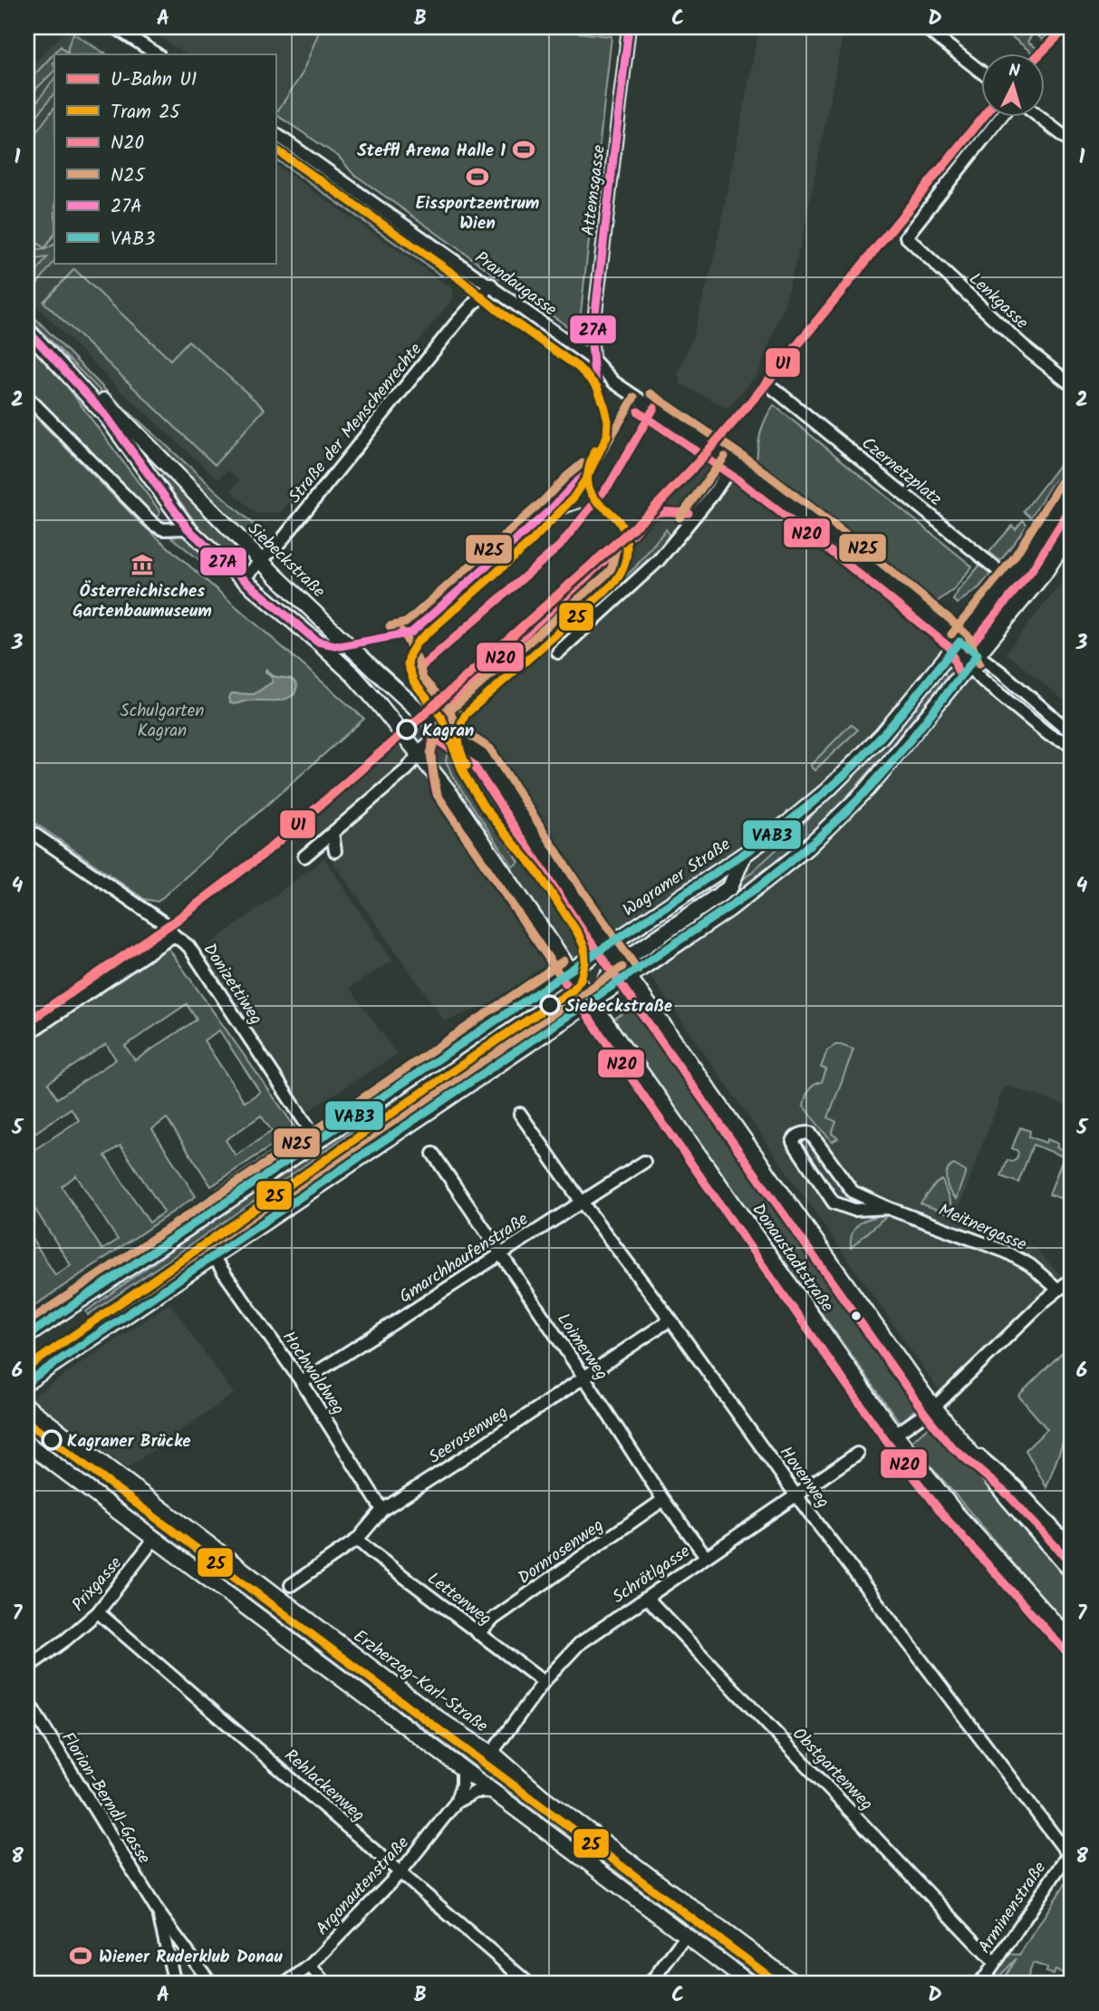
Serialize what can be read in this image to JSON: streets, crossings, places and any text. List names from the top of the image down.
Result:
{
  "streets": {
    "main road": [
      "Siebeckstraße",
      "Wagramer Straße",
      "Donaustadtstraße",
      "Erzherzog-Karl-Straße"
    ],
    "street": [
      "Attemsgasse",
      "Prandaugasse",
      "Lenkgasse",
      "Straße der Menschenrechte",
      "Czernetzplatz",
      "Donizettiweg",
      "Meitnergasse",
      "Gmarchhaufenstraße",
      "Loimerweg",
      "Hochwaldweg",
      "Seerosenweg",
      "Hovenweg",
      "Dornrosenweg",
      "Schrötlgasse",
      "Prixgasse",
      "Lettenweg",
      "Obstgartenweg",
      "Rehlackenweg",
      "Florian-Berndl-Gasse",
      "Argonautenstraße",
      "Arminenstraße"
    ]
  },
  "crossings": [
    ["Attemsgasse", "Prandaugasse"],
    ["Prandaugasse", "Straße der Menschenrechte"],
    ["Straße der Menschenrechte", "Siebeckstraße"],
    ["Czernetzplatz", "Wagramer Straße"],
    ["Siebeckstraße", "Wagramer Straße"],
    ["Siebeckstraße", "Donaustadtstraße"],
    ["Wagramer Straße", "Donizettiweg"],
    ["Wagramer Straße", "Donaustadtstraße"],
    ["Gmarchhaufenstraße", "Loimerweg"],
    ["Gmarchhaufenstraße", "Hochwaldweg"],
    ["Gmarchhaufenstraße", "Hovenweg"],
    ["Loimerweg", "Seerosenweg"],
    ["Loimerweg", "Dornrosenweg"],
    ["Loimerweg", "Schrötlgasse"],
    ["Hochwaldweg", "Seerosenweg"],
    ["Seerosenweg", "Hovenweg"],
    ["Seerosenweg", "Lettenweg"],
    ["Hovenweg", "Schrötlgasse"],
    ["Hovenweg", "Arminenstraße"],
    ["Dornrosenweg", "Lettenweg"],
    ["Schrötlgasse", "Lettenweg"],
    ["Schrötlgasse", "Erzherzog-Karl-Straße"],
    ["Schrötlgasse", "Obstgartenweg"],
    ["Prixgasse", "Rehlackenweg"],
    ["Obstgartenweg", "Arminenstraße"],
    ["Rehlackenweg", "Argonautenstraße"]
  ],
  "parks": ["Schulgarten Kagran"],
  "places": {
    "sports": ["Steffl Arena Halle 1", "Eissportzentrum Wien", "Wiener Ruderklub Donau"],
    "museum": ["Österreichisches Gartenbaumuseum"],
    "other": ["Kagran", "Siebeckstraße", "Kagraner Brücke"]
  },
  "lines": [
    "metro line U1",
    "transit line 27A",
    "tram line 25",
    "transit line N25",
    "transit line N20",
    "transit line VAB3"
  ],
  "legend": [
    "U-Bahn U1",
    "Tram 25",
    "N20",
    "N25",
    "27A",
    "VAB3"
  ],
  "north": "top",
  "grid": {
    "columns": [
      "A",
      "B",
      "C",
      "D"
    ],
    "rows": [
      "1",
      "2",
      "3",
      "4",
      "5",
      "6",
      "7",
      "8"
    ]
  }
}
